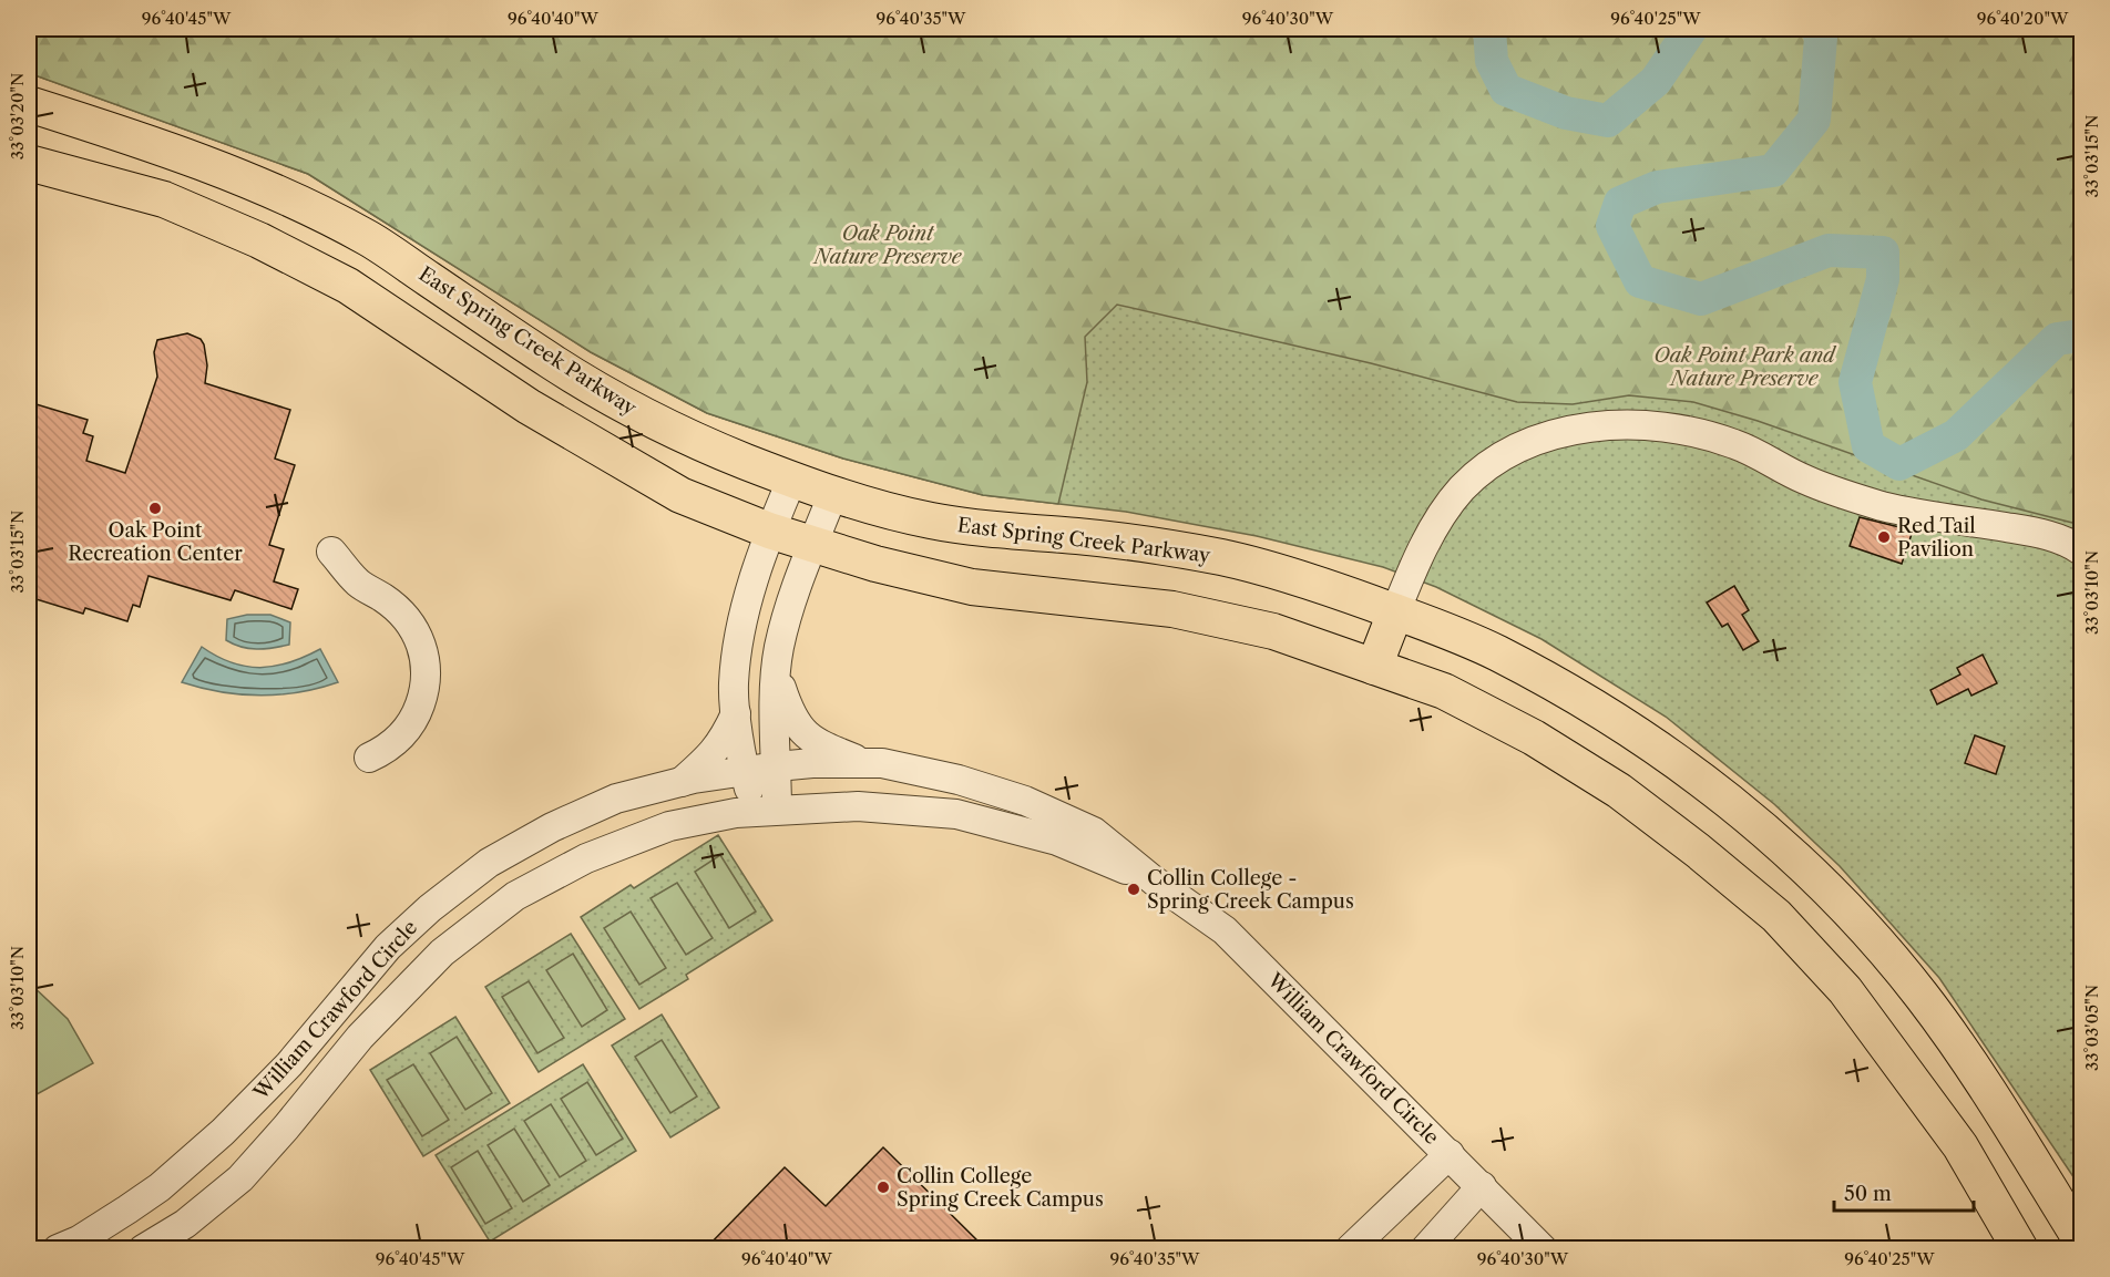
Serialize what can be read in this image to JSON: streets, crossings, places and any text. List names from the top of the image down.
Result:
{
  "streets": {
    "main road": ["East Spring Creek Parkway"],
    "lane": ["William Crawford Circle"]
  },
  "parks": ["Oak Point Nature Preserve", "Oak Point Park and Nature Preserve"],
  "places": [
    "Oak Point Recreation Center",
    "Red Tail Pavilion",
    "Collin College - Spring Creek Campus",
    "Collin College Spring Creek Campus"
  ],
  "scale_bar": "50 m",
  "coordinates": [
    "96°40'45\"W",
    "96°40'40\"W",
    "96°40'35\"W",
    "96°40'30\"W",
    "96°40'25\"W",
    "96°40'20\"W",
    "33°03'20\"N",
    "33°03'15\"N",
    "33°03'10\"N",
    "33°03'05\"N"
  ]
}
